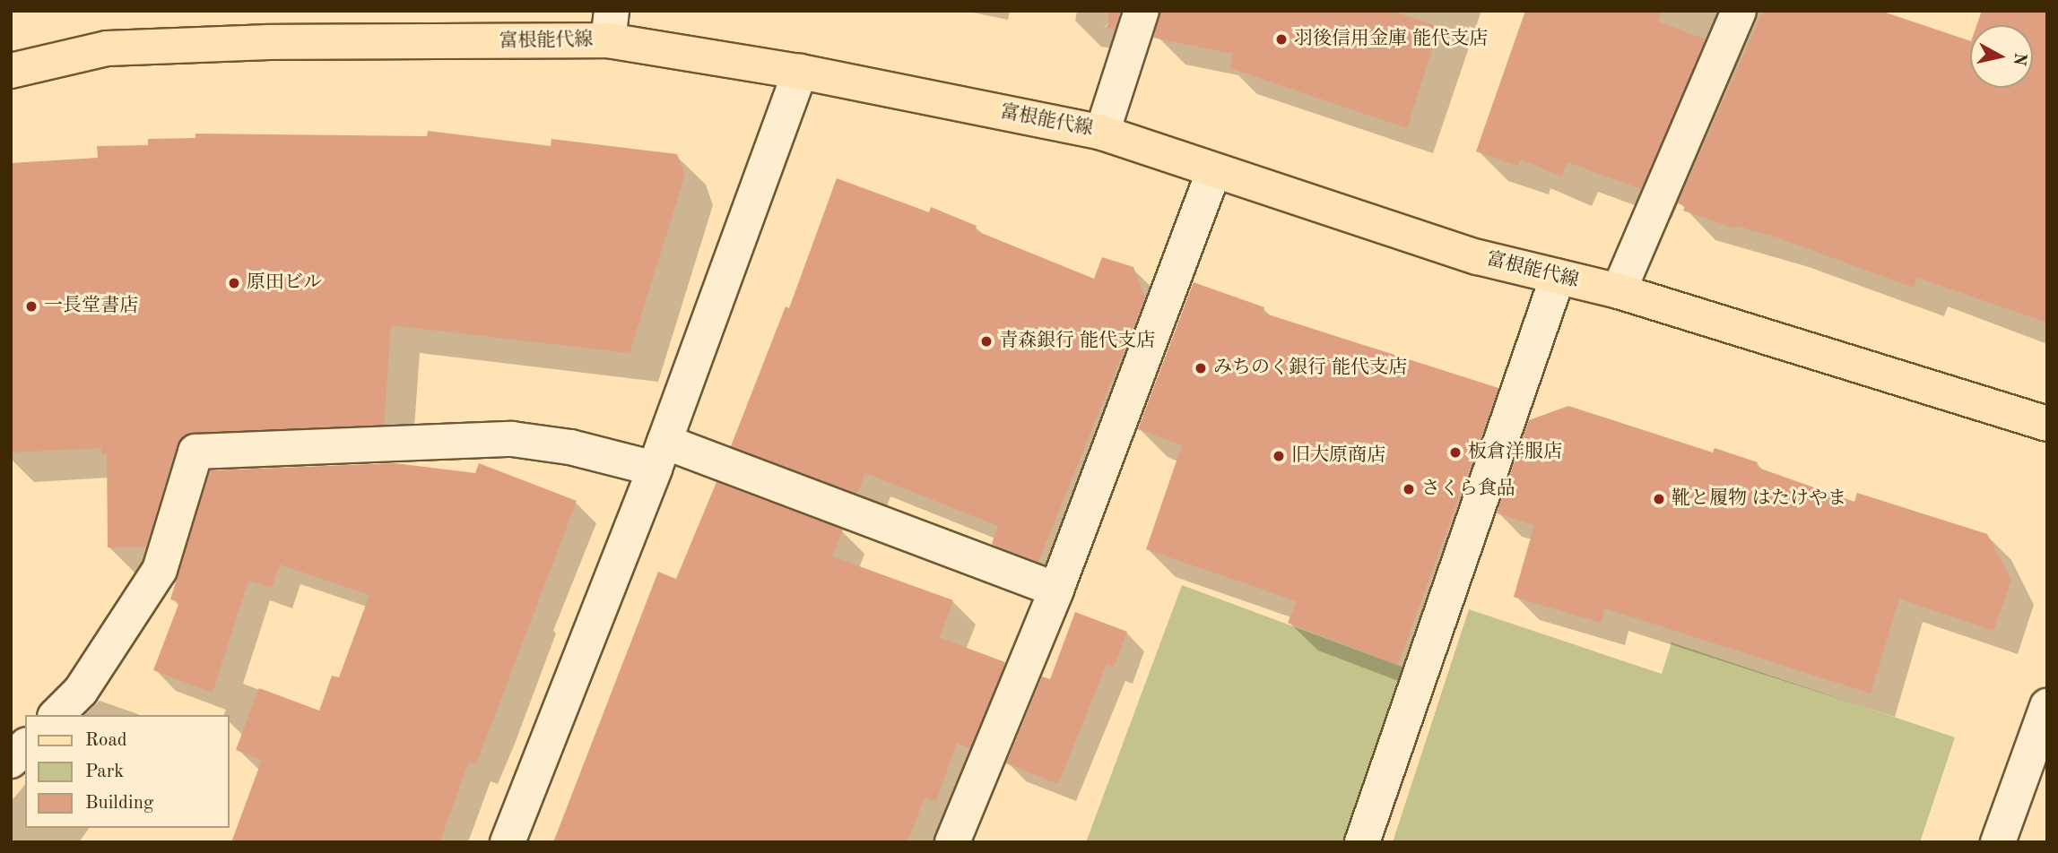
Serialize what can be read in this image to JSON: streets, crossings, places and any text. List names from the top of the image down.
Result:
{
  "streets": {
    "main road": ["富根能代線"]
  },
  "places": [
    "羽後信用金庫 能代支店",
    "原田ビル",
    "一長堂書店",
    "青森銀行 能代支店",
    "みちのく銀行 能代支店",
    "板倉洋服店",
    "旧大原商店",
    "さくら食品",
    "靴と履物 はたけやま"
  ],
  "legend": ["Road", "Park", "Building"],
  "north": "right"
}
